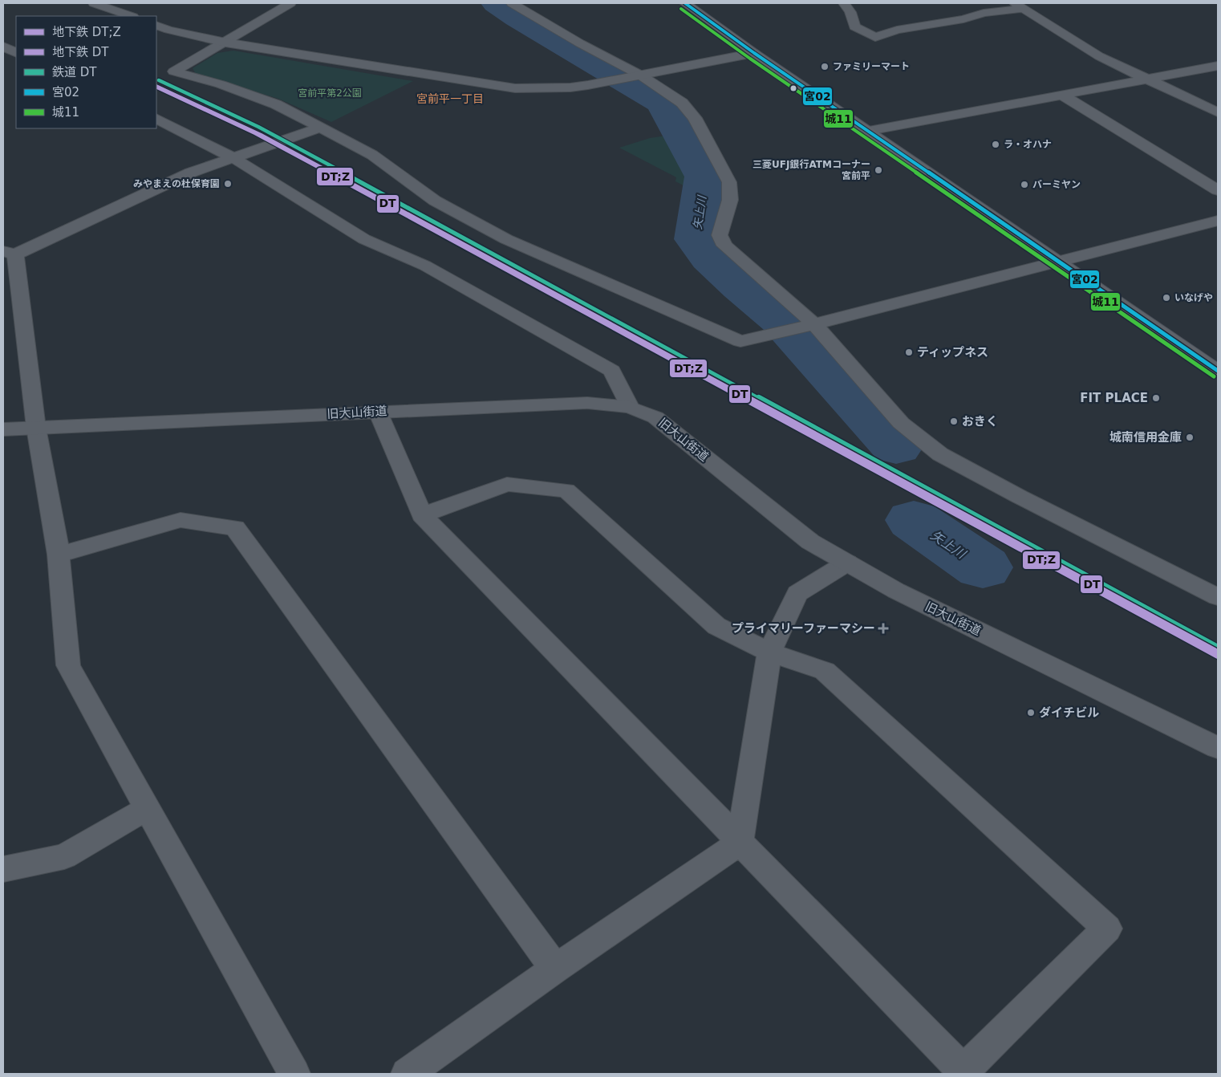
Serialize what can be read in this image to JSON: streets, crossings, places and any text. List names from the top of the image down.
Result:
{
  "streets": {
    "street": ["旧大山街道"]
  },
  "districts": ["宮前平一丁目"],
  "water": ["矢上川"],
  "parks": ["宮前平第2公園"],
  "places": {
    "other": [
      "ファミリーマート",
      "ラ・オハナ",
      "三菱UFJ銀行ATMコーナー 宮前平",
      "みやまえの杜保育園",
      "バーミヤン",
      "いなげや",
      "ティップネス",
      "FIT PLACE",
      "おきく",
      "城南信用金庫",
      "ダイチビル"
    ],
    "health": ["プライマリーファーマシー"]
  },
  "lines": [
    "transit line 宮02",
    "transit line 城11",
    "rail line DT",
    "metro line DT",
    "metro line DT;Z"
  ],
  "legend": [
    "地下鉄 DT;Z",
    "地下鉄 DT",
    "鉄道 DT",
    "宮02",
    "城11"
  ]
}
